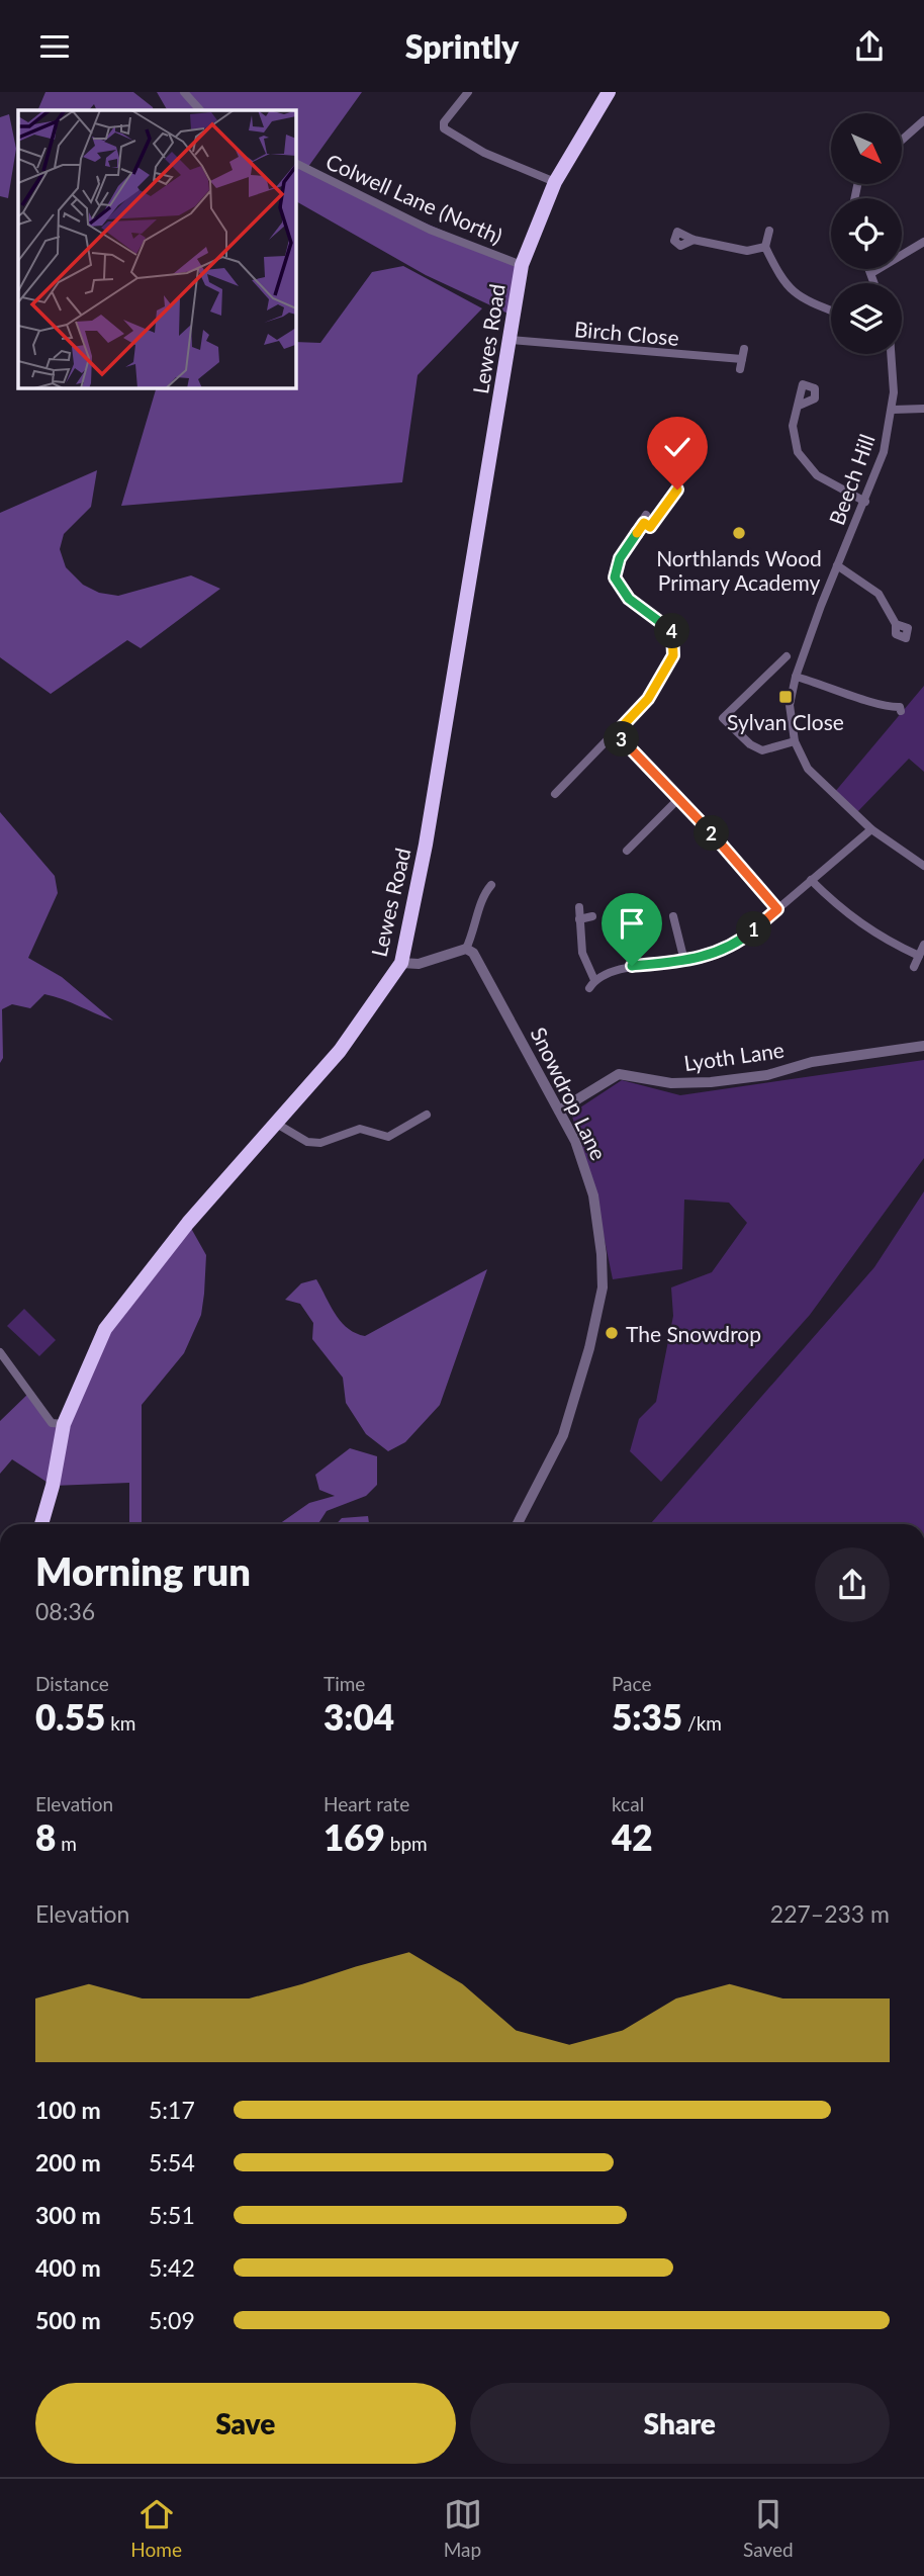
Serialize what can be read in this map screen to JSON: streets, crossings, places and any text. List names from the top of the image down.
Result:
{
  "streets": {
    "highway": ["Lewes Road"],
    "street": [
      "Colwell Lane (North)",
      "Birch Close",
      "Beech Hill",
      "Lyoth Lane",
      "Snowdrop Lane"
    ]
  },
  "crossings": [
    ["Colwell Lane (North)", "Lewes Road"],
    ["Birch Close", "Lewes Road"],
    ["Lyoth Lane", "Snowdrop Lane"]
  ],
  "places": {
    "other": ["Northlands Wood Primary Academy", "The Snowdrop"],
    "transit": ["Sylvan Close"]
  },
  "north": "bottom right",
  "page": {
    "header": "Sprintly",
    "pins": [
      "4",
      "3",
      "2",
      "1"
    ],
    "heading": ["Morning run", "08:36"],
    "stats": [
      ["Distance", "0.55 km"],
      ["Time", "3:04"],
      ["Pace", "5:35 /km"],
      ["Elevation", "8 m"],
      ["Heart rate", "169 bpm"],
      ["kcal", "42"]
    ],
    "chart": ["Elevation", "227–233 m"],
    "list": [
      {
        "name": "100 m",
        "note": "5:17"
      },
      {
        "name": "200 m",
        "note": "5:54"
      },
      {
        "name": "300 m",
        "note": "5:51"
      },
      {
        "name": "400 m",
        "note": "5:42"
      },
      {
        "name": "500 m",
        "note": "5:09"
      }
    ],
    "buttons": ["Save", "Share"],
    "tabs": ["Home", "Map", "Saved"]
  }
}
